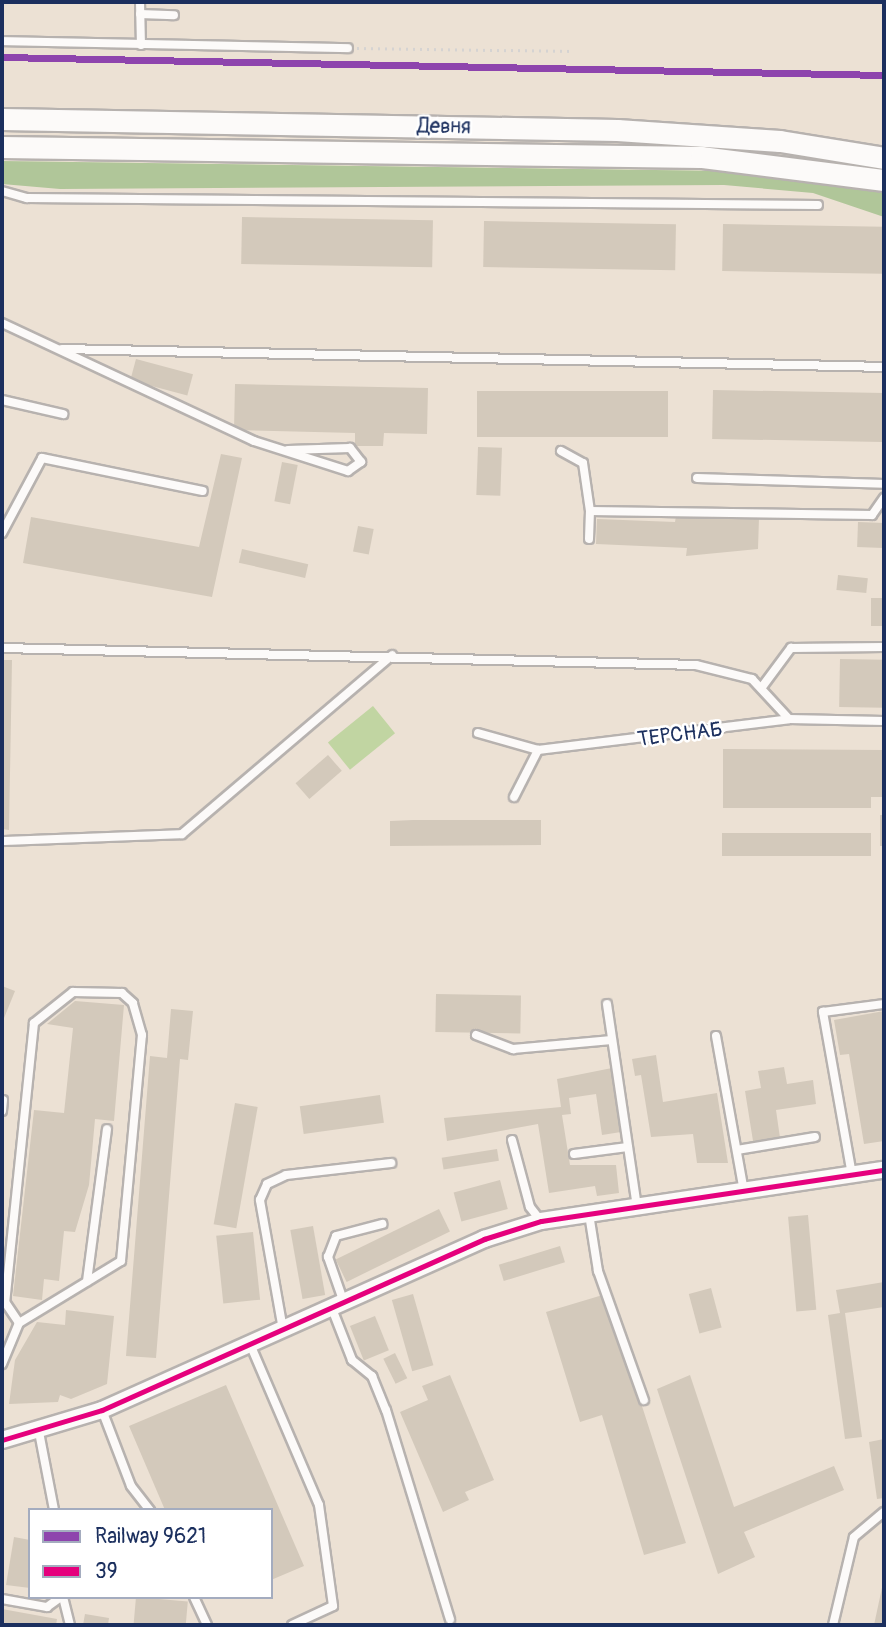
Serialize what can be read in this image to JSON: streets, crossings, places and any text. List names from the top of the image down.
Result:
{
  "streets": {
    "main road": ["Девня"],
    "lane": ["ТЕРСНАБ"]
  },
  "lines": ["rail line 9621", "transit line 39"],
  "legend": ["Railway 9621", "39"]
}
